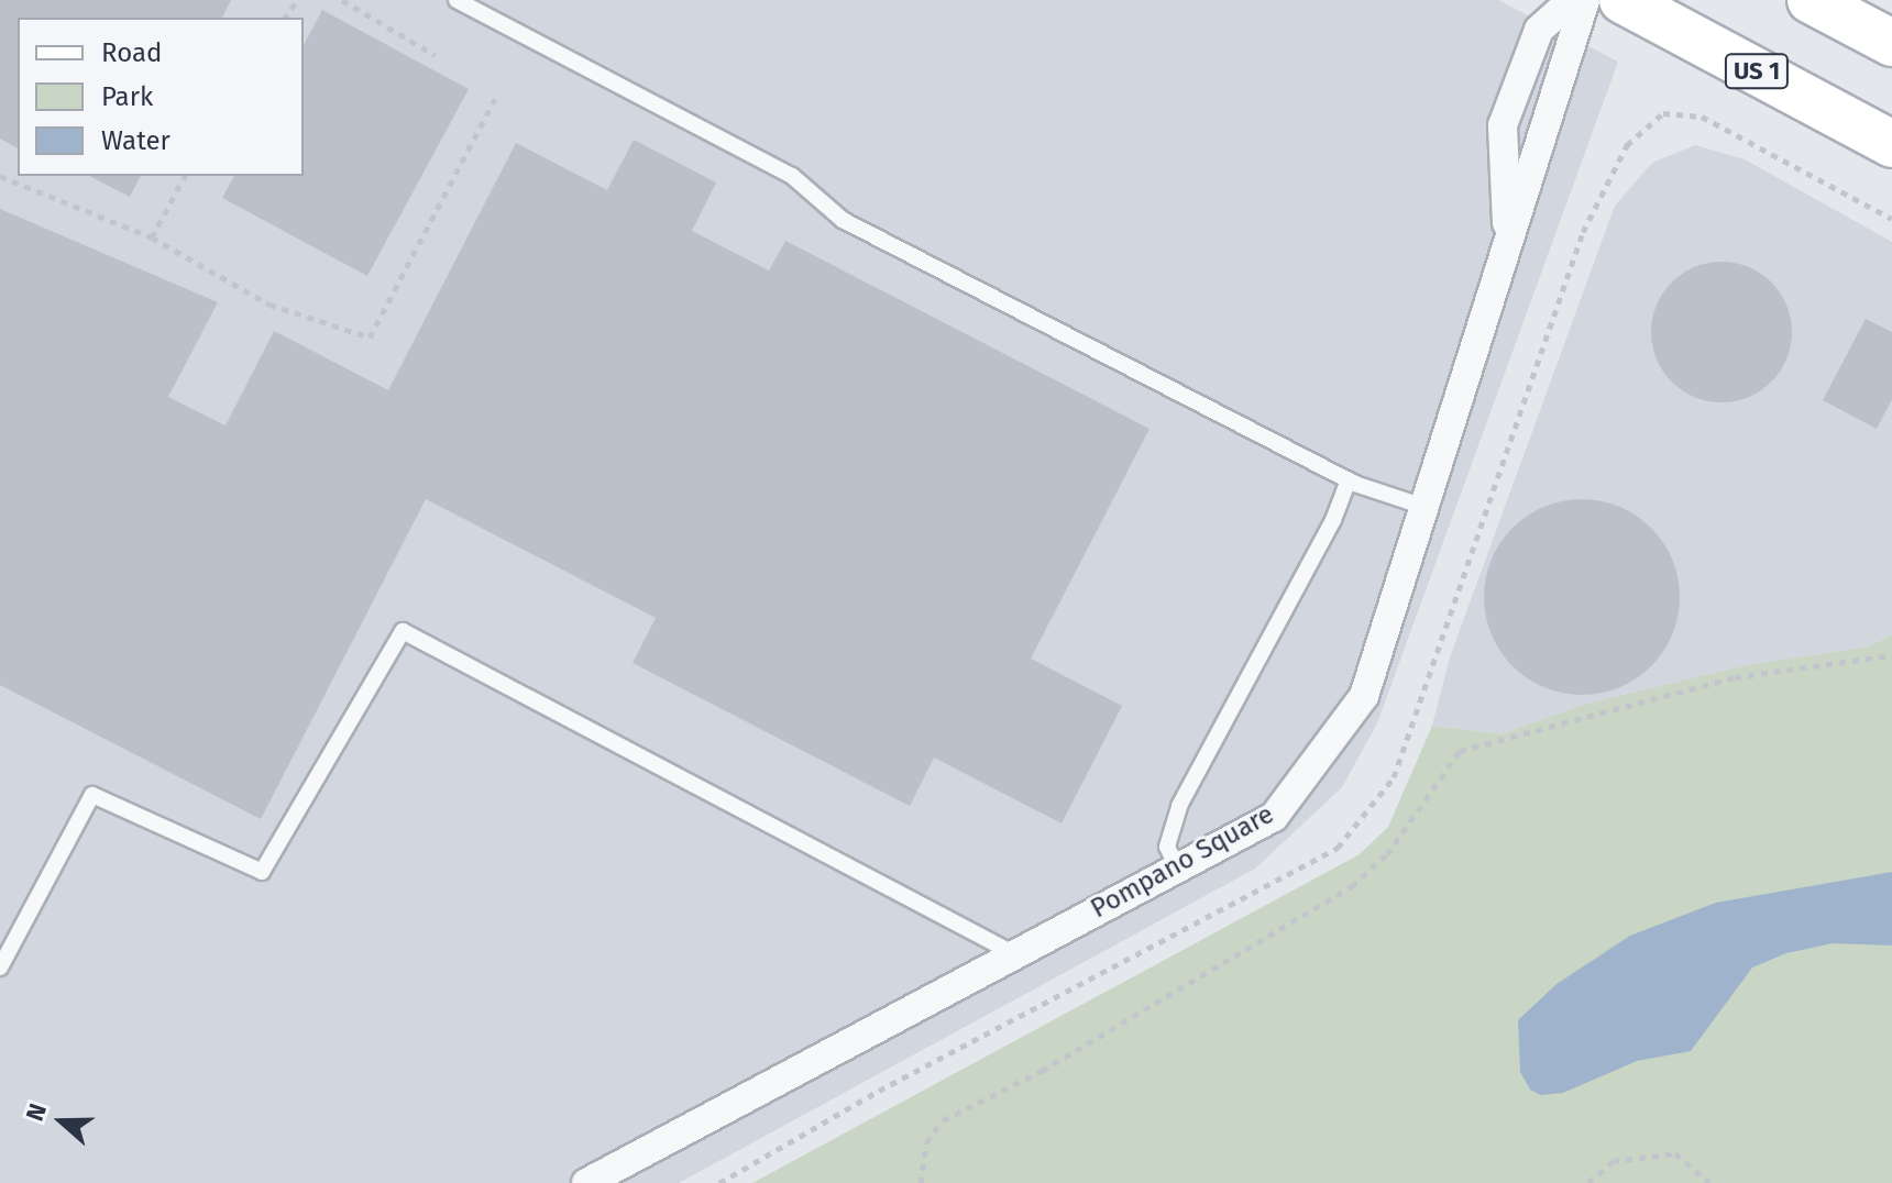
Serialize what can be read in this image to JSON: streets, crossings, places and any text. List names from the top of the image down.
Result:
{
  "streets": {
    "main road": ["US 1"],
    "street": ["Pompano Square"]
  },
  "legend": ["Road", "Park", "Water"],
  "north": "left"
}
